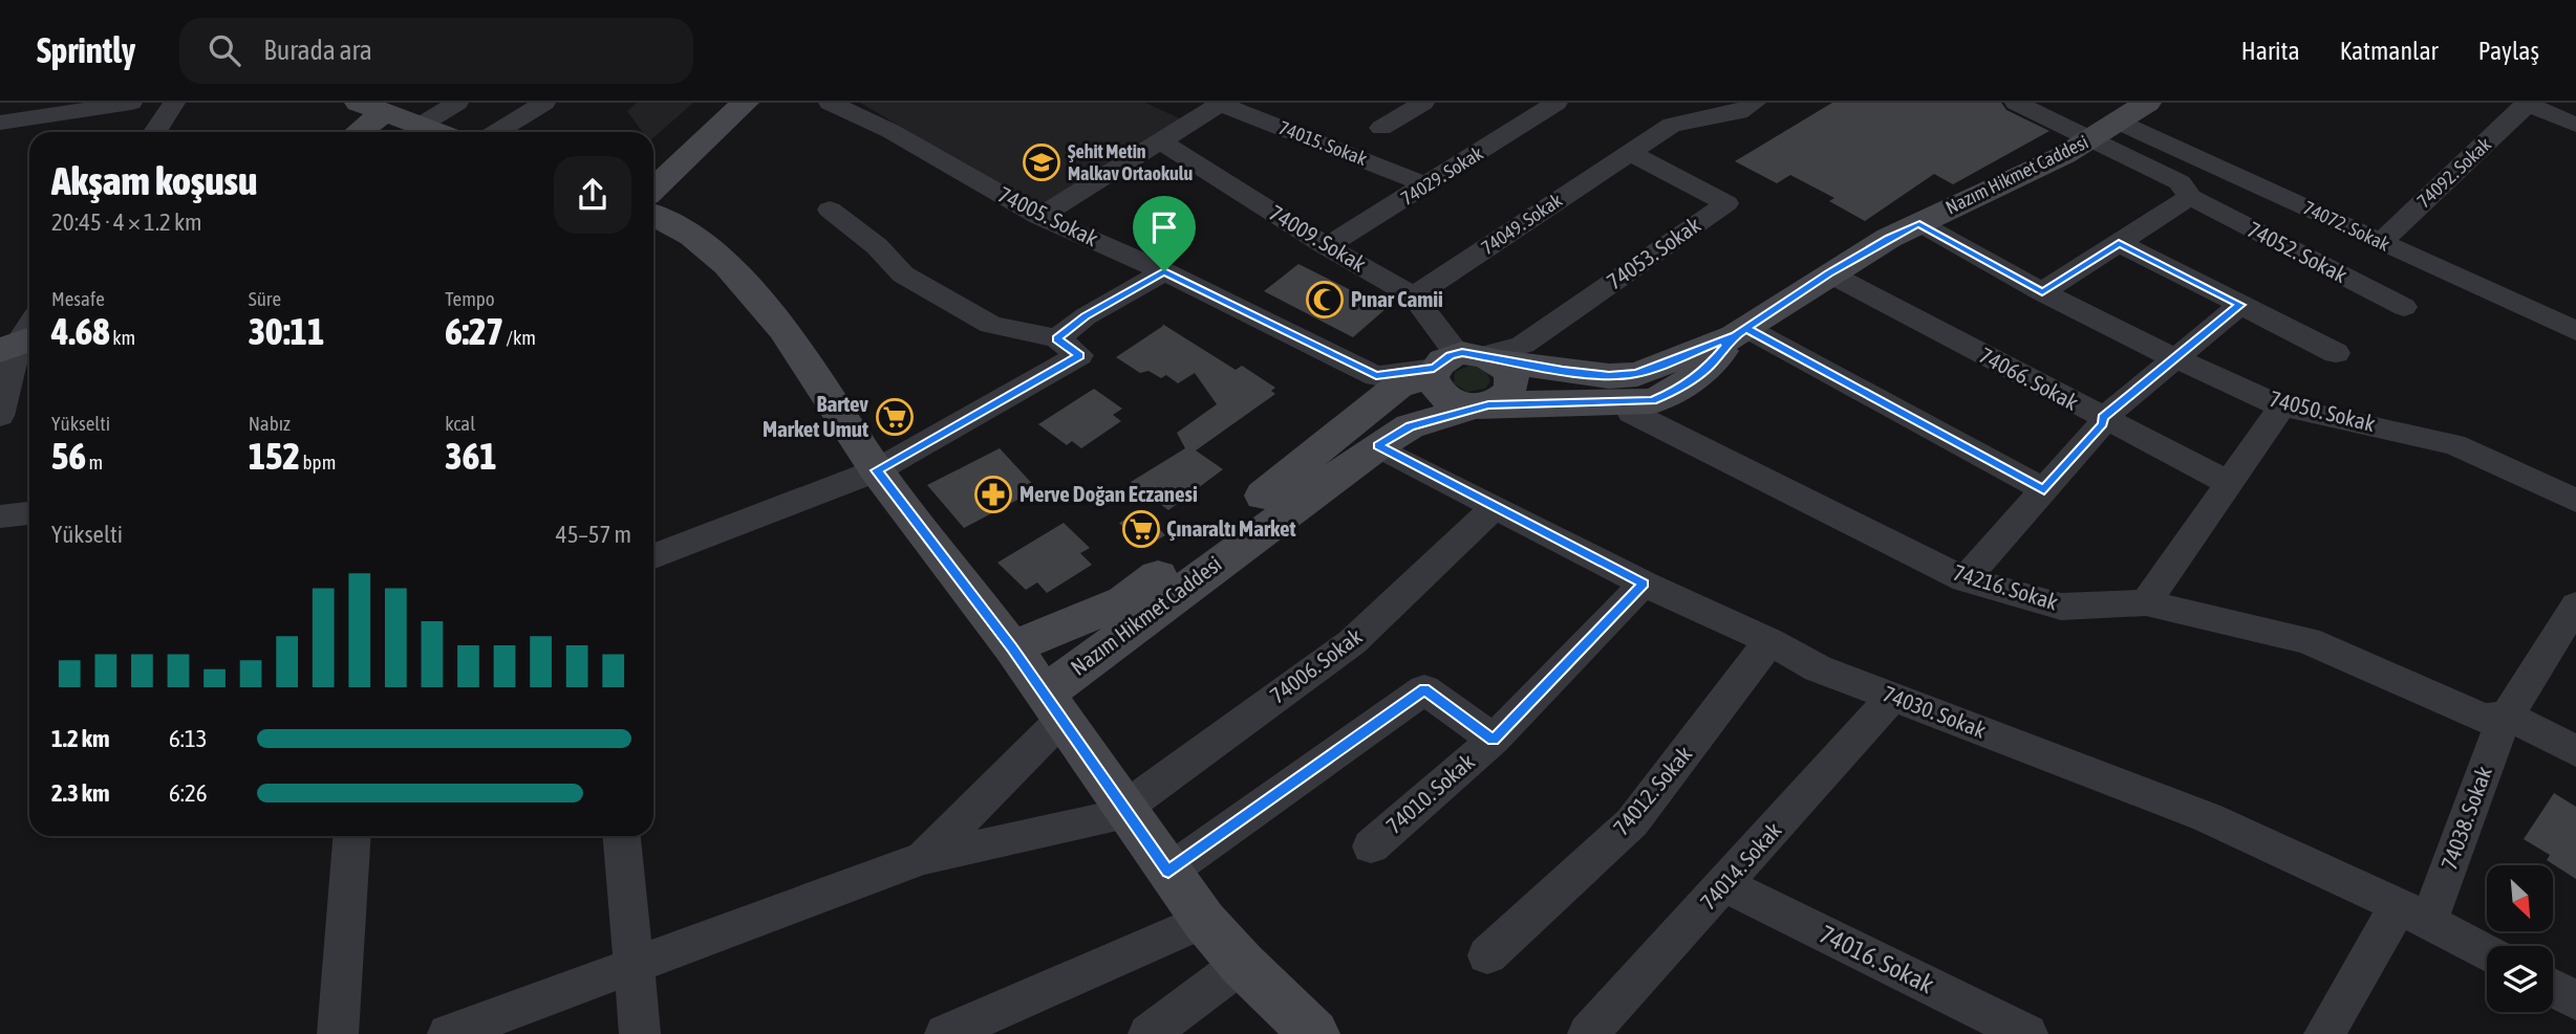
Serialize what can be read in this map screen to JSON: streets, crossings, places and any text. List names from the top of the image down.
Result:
{
  "streets": {
    "main road": ["Nazım Hikmet Caddesi"],
    "street": [
      "74015. Sokak",
      "74092. Sokak",
      "74029. Sokak",
      "74005. Sokak",
      "74049. Sokak",
      "74072. Sokak",
      "74009. Sokak",
      "74052. Sokak",
      "74053. Sokak",
      "74066. Sokak",
      "74050. Sokak",
      "74216. Sokak",
      "74006. Sokak",
      "74030. Sokak",
      "74012. Sokak",
      "74010. Sokak",
      "74038. Sokak",
      "74014. Sokak",
      "74016. Sokak"
    ]
  },
  "crossings": [
    ["74015. Sokak", "74029. Sokak"],
    ["74092. Sokak", "74072. Sokak"],
    ["Nazım Hikmet Caddesi", "74005. Sokak"],
    ["Nazım Hikmet Caddesi", "74072. Sokak"],
    ["Nazım Hikmet Caddesi", "74009. Sokak"],
    ["Nazım Hikmet Caddesi", "74052. Sokak"],
    ["Nazım Hikmet Caddesi", "74053. Sokak"],
    ["Nazım Hikmet Caddesi", "74066. Sokak"],
    ["Nazım Hikmet Caddesi", "74050. Sokak"],
    ["Nazım Hikmet Caddesi", "74216. Sokak"],
    ["Nazım Hikmet Caddesi", "74030. Sokak"],
    ["74029. Sokak", "74009. Sokak"],
    ["74005. Sokak", "74009. Sokak"],
    ["74005. Sokak", "74053. Sokak"],
    ["74049. Sokak", "74009. Sokak"],
    ["74049. Sokak", "74053. Sokak"],
    ["74072. Sokak", "74052. Sokak"],
    ["74009. Sokak", "74053. Sokak"],
    ["74216. Sokak", "74038. Sokak"],
    ["74006. Sokak", "74030. Sokak"],
    ["74030. Sokak", "74012. Sokak"],
    ["74030. Sokak", "74010. Sokak"],
    ["74030. Sokak", "74038. Sokak"],
    ["74030. Sokak", "74014. Sokak"],
    ["74014. Sokak", "74016. Sokak"]
  ],
  "places": {
    "school or university": ["Şehit Metin Malkav Ortaokulu"],
    "mosque": ["Pınar Camii"],
    "supermarket": ["Bartev Market Umut", "Çınaraltı Market"],
    "pharmacy": ["Merve Doğan Eczanesi"]
  },
  "north": "bottom right",
  "page": {
    "header": "Sprintly",
    "search": "Burada ara",
    "nav": ["Harita", "Katmanlar", "Paylaş"],
    "heading": ["Akşam koşusu", "20:45 · 4 × 1.2 km"],
    "stats": [
      ["Mesafe", "4.68 km"],
      ["Süre", "30:11"],
      ["Tempo", "6:27 /km"],
      ["Yükselti", "56 m"],
      ["Nabız", "152 bpm"],
      ["kcal", "361"]
    ],
    "chart": ["Yükselti", "45–57 m"],
    "list": [
      {
        "name": "1.2 km",
        "note": "6:13"
      },
      {
        "name": "2.3 km",
        "note": "6:26"
      }
    ]
  }
}
